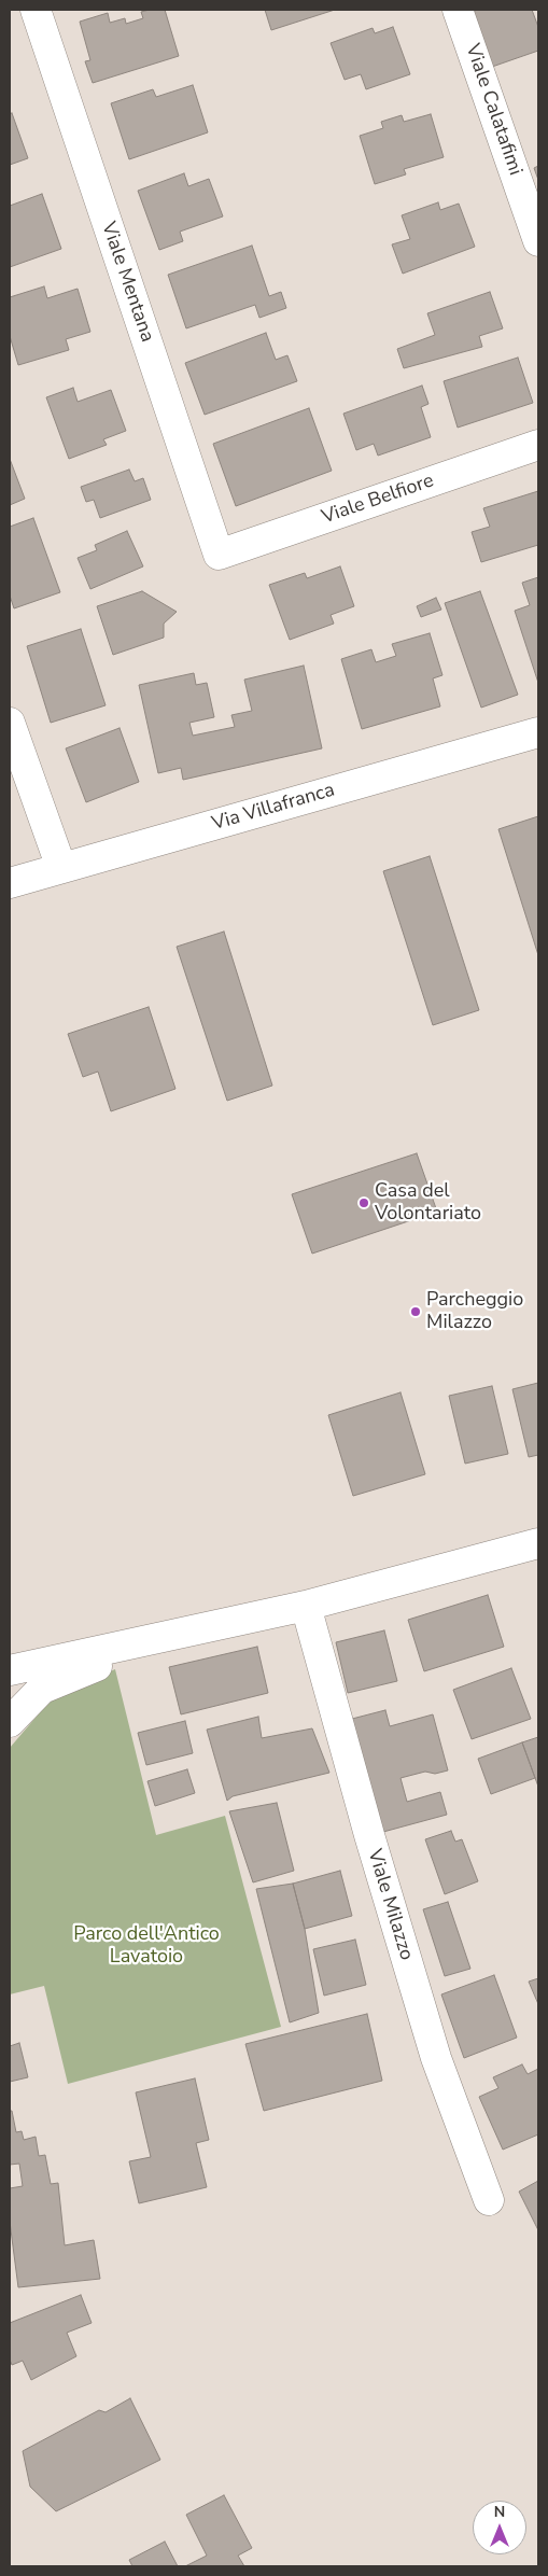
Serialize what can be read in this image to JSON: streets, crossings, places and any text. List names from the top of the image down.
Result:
{
  "streets": {
    "street": [
      "Viale Calatafimi",
      "Viale Mentana",
      "Viale Belfiore",
      "Via Villafranca",
      "Viale Milazzo"
    ]
  },
  "crossings": [
    ["Viale Mentana", "Viale Belfiore"]
  ],
  "parks": ["Parco dell'Antico Lavatoio"],
  "places": ["Casa del Volontariato", "Parcheggio Milazzo"],
  "north": "top"
}
